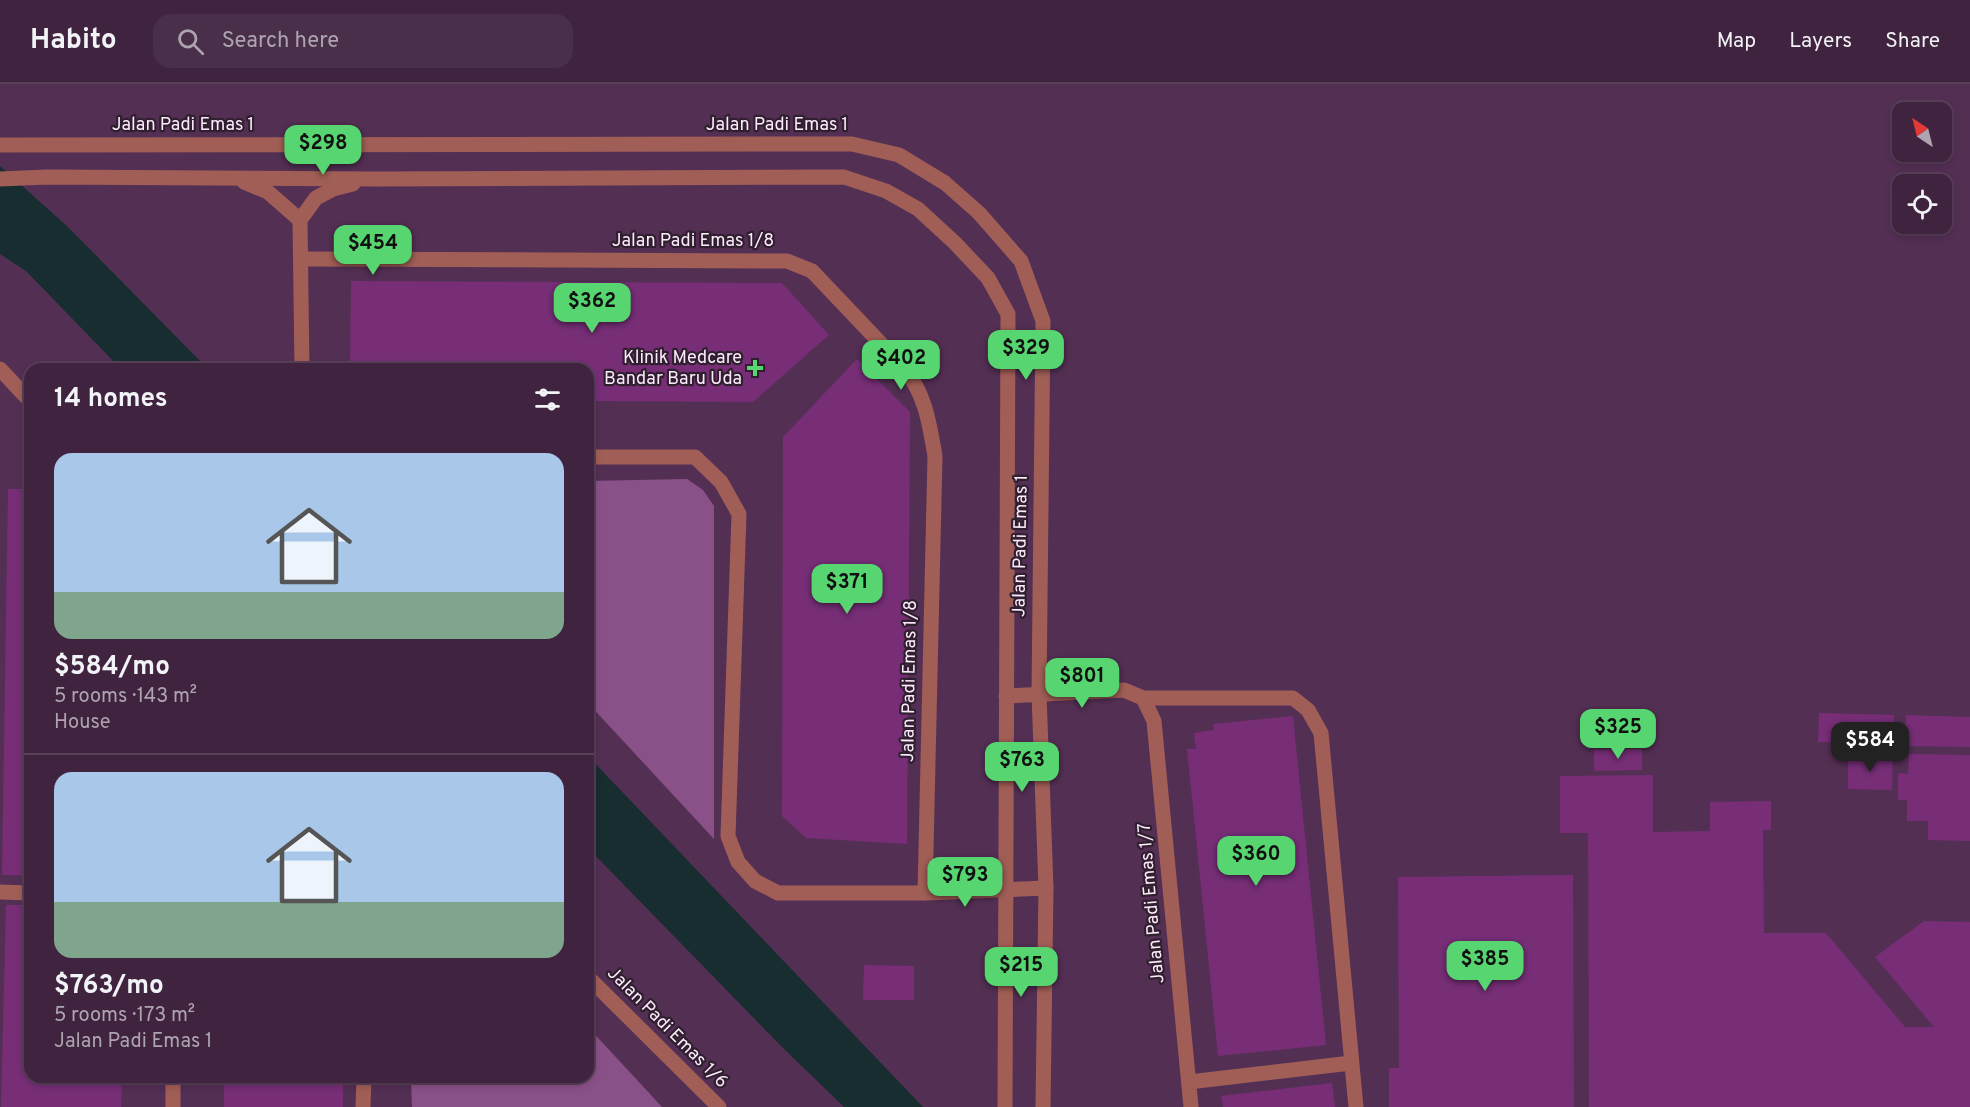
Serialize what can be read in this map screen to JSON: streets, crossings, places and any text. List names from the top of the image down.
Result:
{
  "streets": {
    "street": [
      "Jalan Padi Emas 1",
      "Jalan Padi Emas 1/8",
      "Jalan Padi Emas 1/7",
      "Jalan Padi Emas 1/6"
    ]
  },
  "places": {
    "health": ["Klinik Medcare Bandar Baru Uda"]
  },
  "north": "top left",
  "page": {
    "header": "Habito",
    "search": "Search here",
    "nav": ["Map", "Layers", "Share"],
    "price": [
      "$298",
      "$454",
      "$362",
      "$329",
      "$402",
      "$371",
      "$801",
      "$325",
      "$584",
      "$763",
      "$360",
      "$793",
      "$385",
      "$215"
    ],
    "heading": "14 homes",
    "list": [
      {
        "name": "$584/mo",
        "note": "5 rooms · 143 m² · House"
      },
      {
        "name": "$763/mo",
        "note": "5 rooms · 173 m² · Jalan Padi Emas 1"
      }
    ]
  }
}
